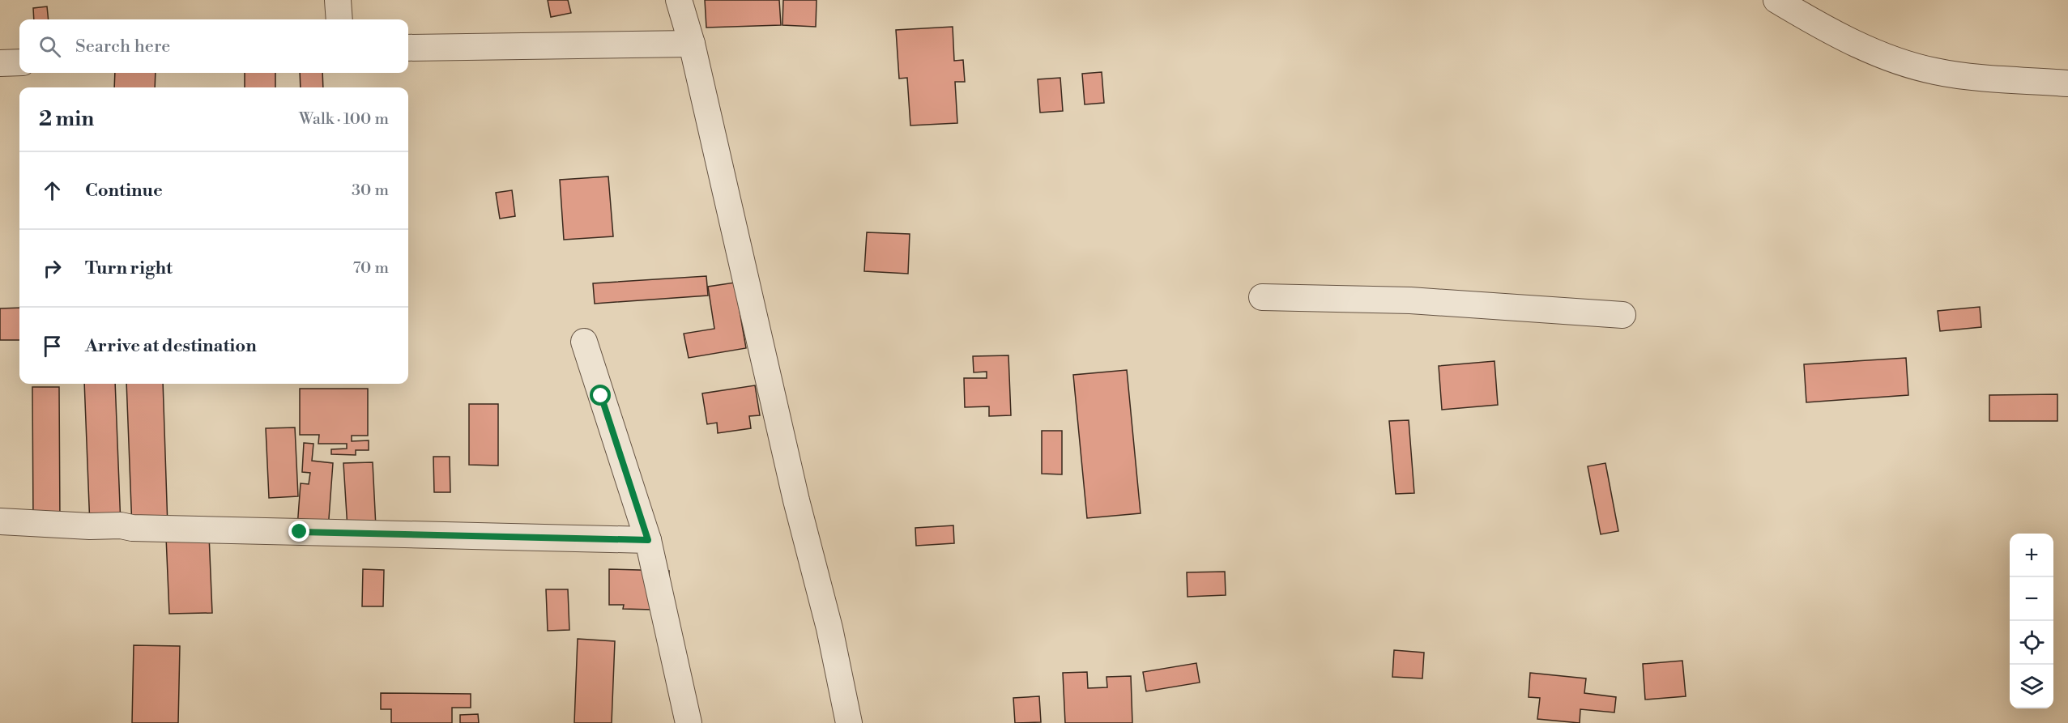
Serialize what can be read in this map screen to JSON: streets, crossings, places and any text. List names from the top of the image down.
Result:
{
  "page": {
    "search": "Search here",
    "heading": ["2 min", "Walk · 100 m"],
    "list": [
      ["Continue", "30 m"],
      ["Turn right", "70 m"],
      "Arrive at destination"
    ],
    "map_buttons": ["+", "−"]
  }
}
